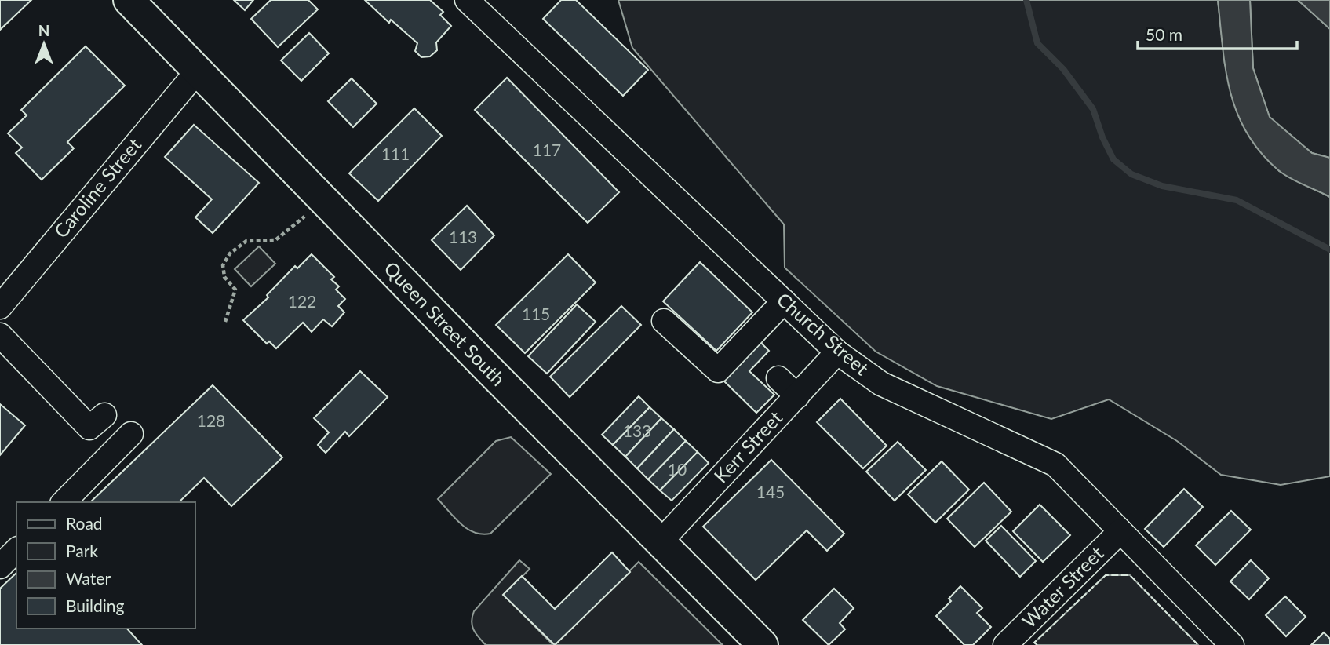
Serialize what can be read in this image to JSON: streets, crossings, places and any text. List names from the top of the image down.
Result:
{
  "streets": {
    "main road": ["Queen Street South"],
    "street": [
      "Caroline Street",
      "Church Street",
      "Kerr Street",
      "Water Street"
    ]
  },
  "crossings": [
    ["Caroline Street", "Queen Street South"],
    ["Queen Street South", "Kerr Street"],
    ["Church Street", "Kerr Street"],
    ["Church Street", "Water Street"]
  ],
  "house_numbers": [
    "117",
    "111",
    "113",
    "122",
    "115",
    "128",
    "133",
    "10",
    "145"
  ],
  "legend": [
    "Road",
    "Park",
    "Water",
    "Building"
  ],
  "scale_bar": "50 m",
  "north": "top"
}
